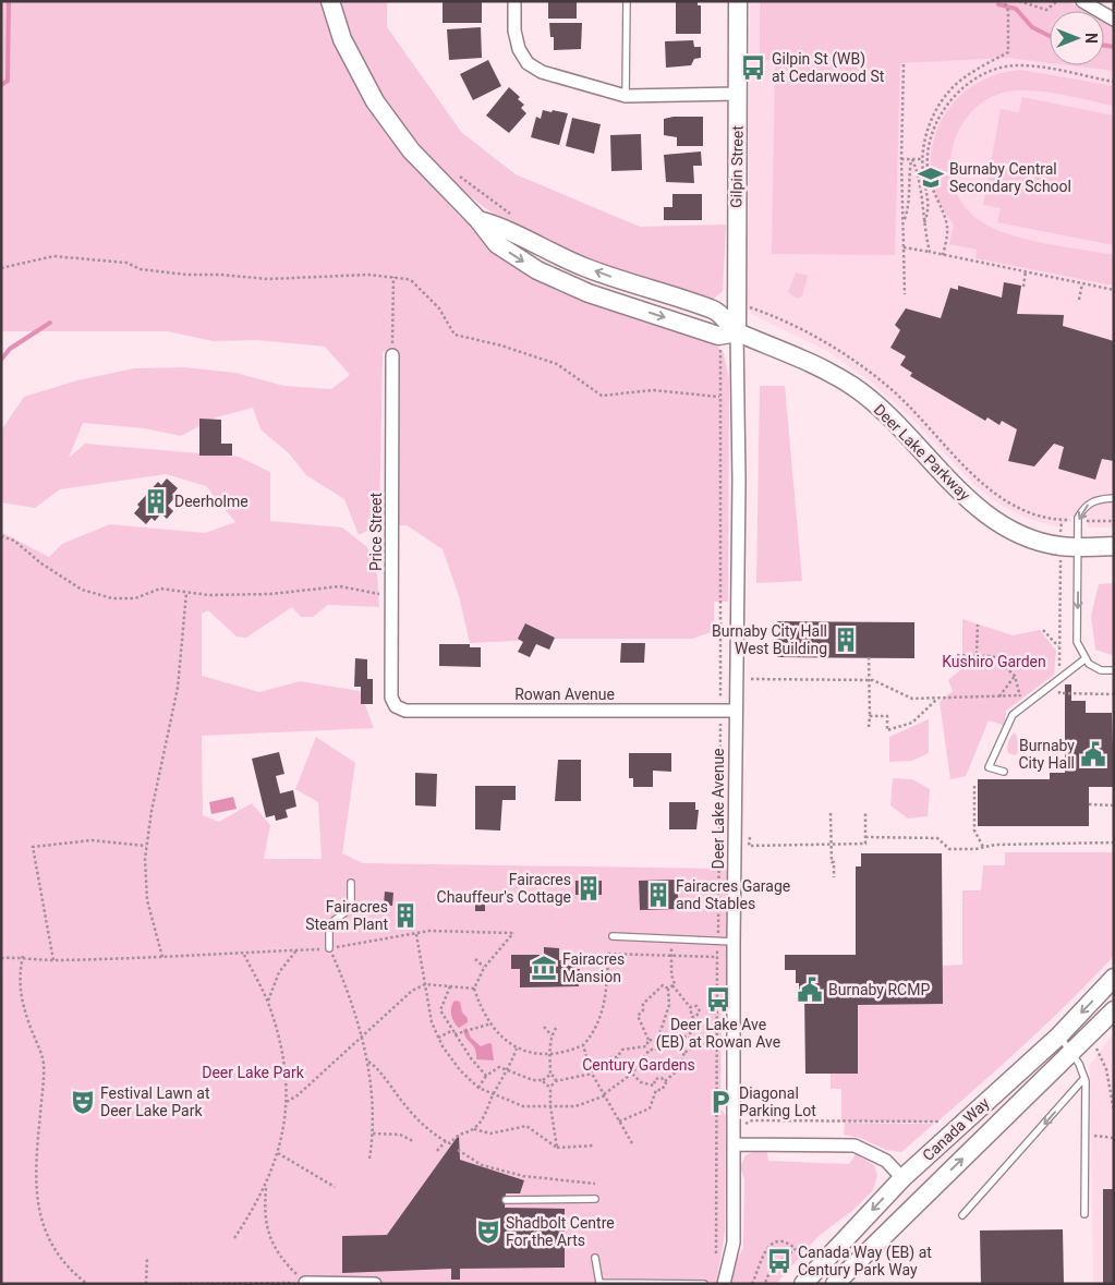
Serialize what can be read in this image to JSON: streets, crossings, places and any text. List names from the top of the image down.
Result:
{
  "streets": {
    "main road": ["Gilpin Street", "Deer Lake Parkway", "Canada Way"],
    "street": ["Price Street", "Rowan Avenue", "Deer Lake Avenue"]
  },
  "crossings": [
    ["Gilpin Street", "Deer Lake Parkway"],
    ["Gilpin Street", "Deer Lake Avenue"],
    ["Deer Lake Parkway", "Deer Lake Avenue"],
    ["Price Street", "Rowan Avenue"],
    ["Rowan Avenue", "Deer Lake Avenue"]
  ],
  "parks": ["Kushiro Garden", "Century Gardens", "Deer Lake Park"],
  "places": {
    "bus stop": ["Gilpin St (WB) at Cedarwood St", "Deer Lake Ave (EB) at Rowan Ave", "Canada Way (EB) at Century Park Way"],
    "school or university": ["Burnaby Central Secondary School"],
    "building": [
      "Deerholme",
      "Burnaby City Hall West Building",
      "Fairacres Chauffeur's Cottage",
      "Fairacres Garage and Stables",
      "Fairacres Steam Plant"
    ],
    "public building": ["Burnaby City Hall", "Burnaby RCMP"],
    "museum": ["Fairacres Mansion"],
    "theatre": ["Festival Lawn at Deer Lake Park", "Shadbolt Centre For the Arts"],
    "parking": ["Diagonal Parking Lot"]
  },
  "north": "right"
}
